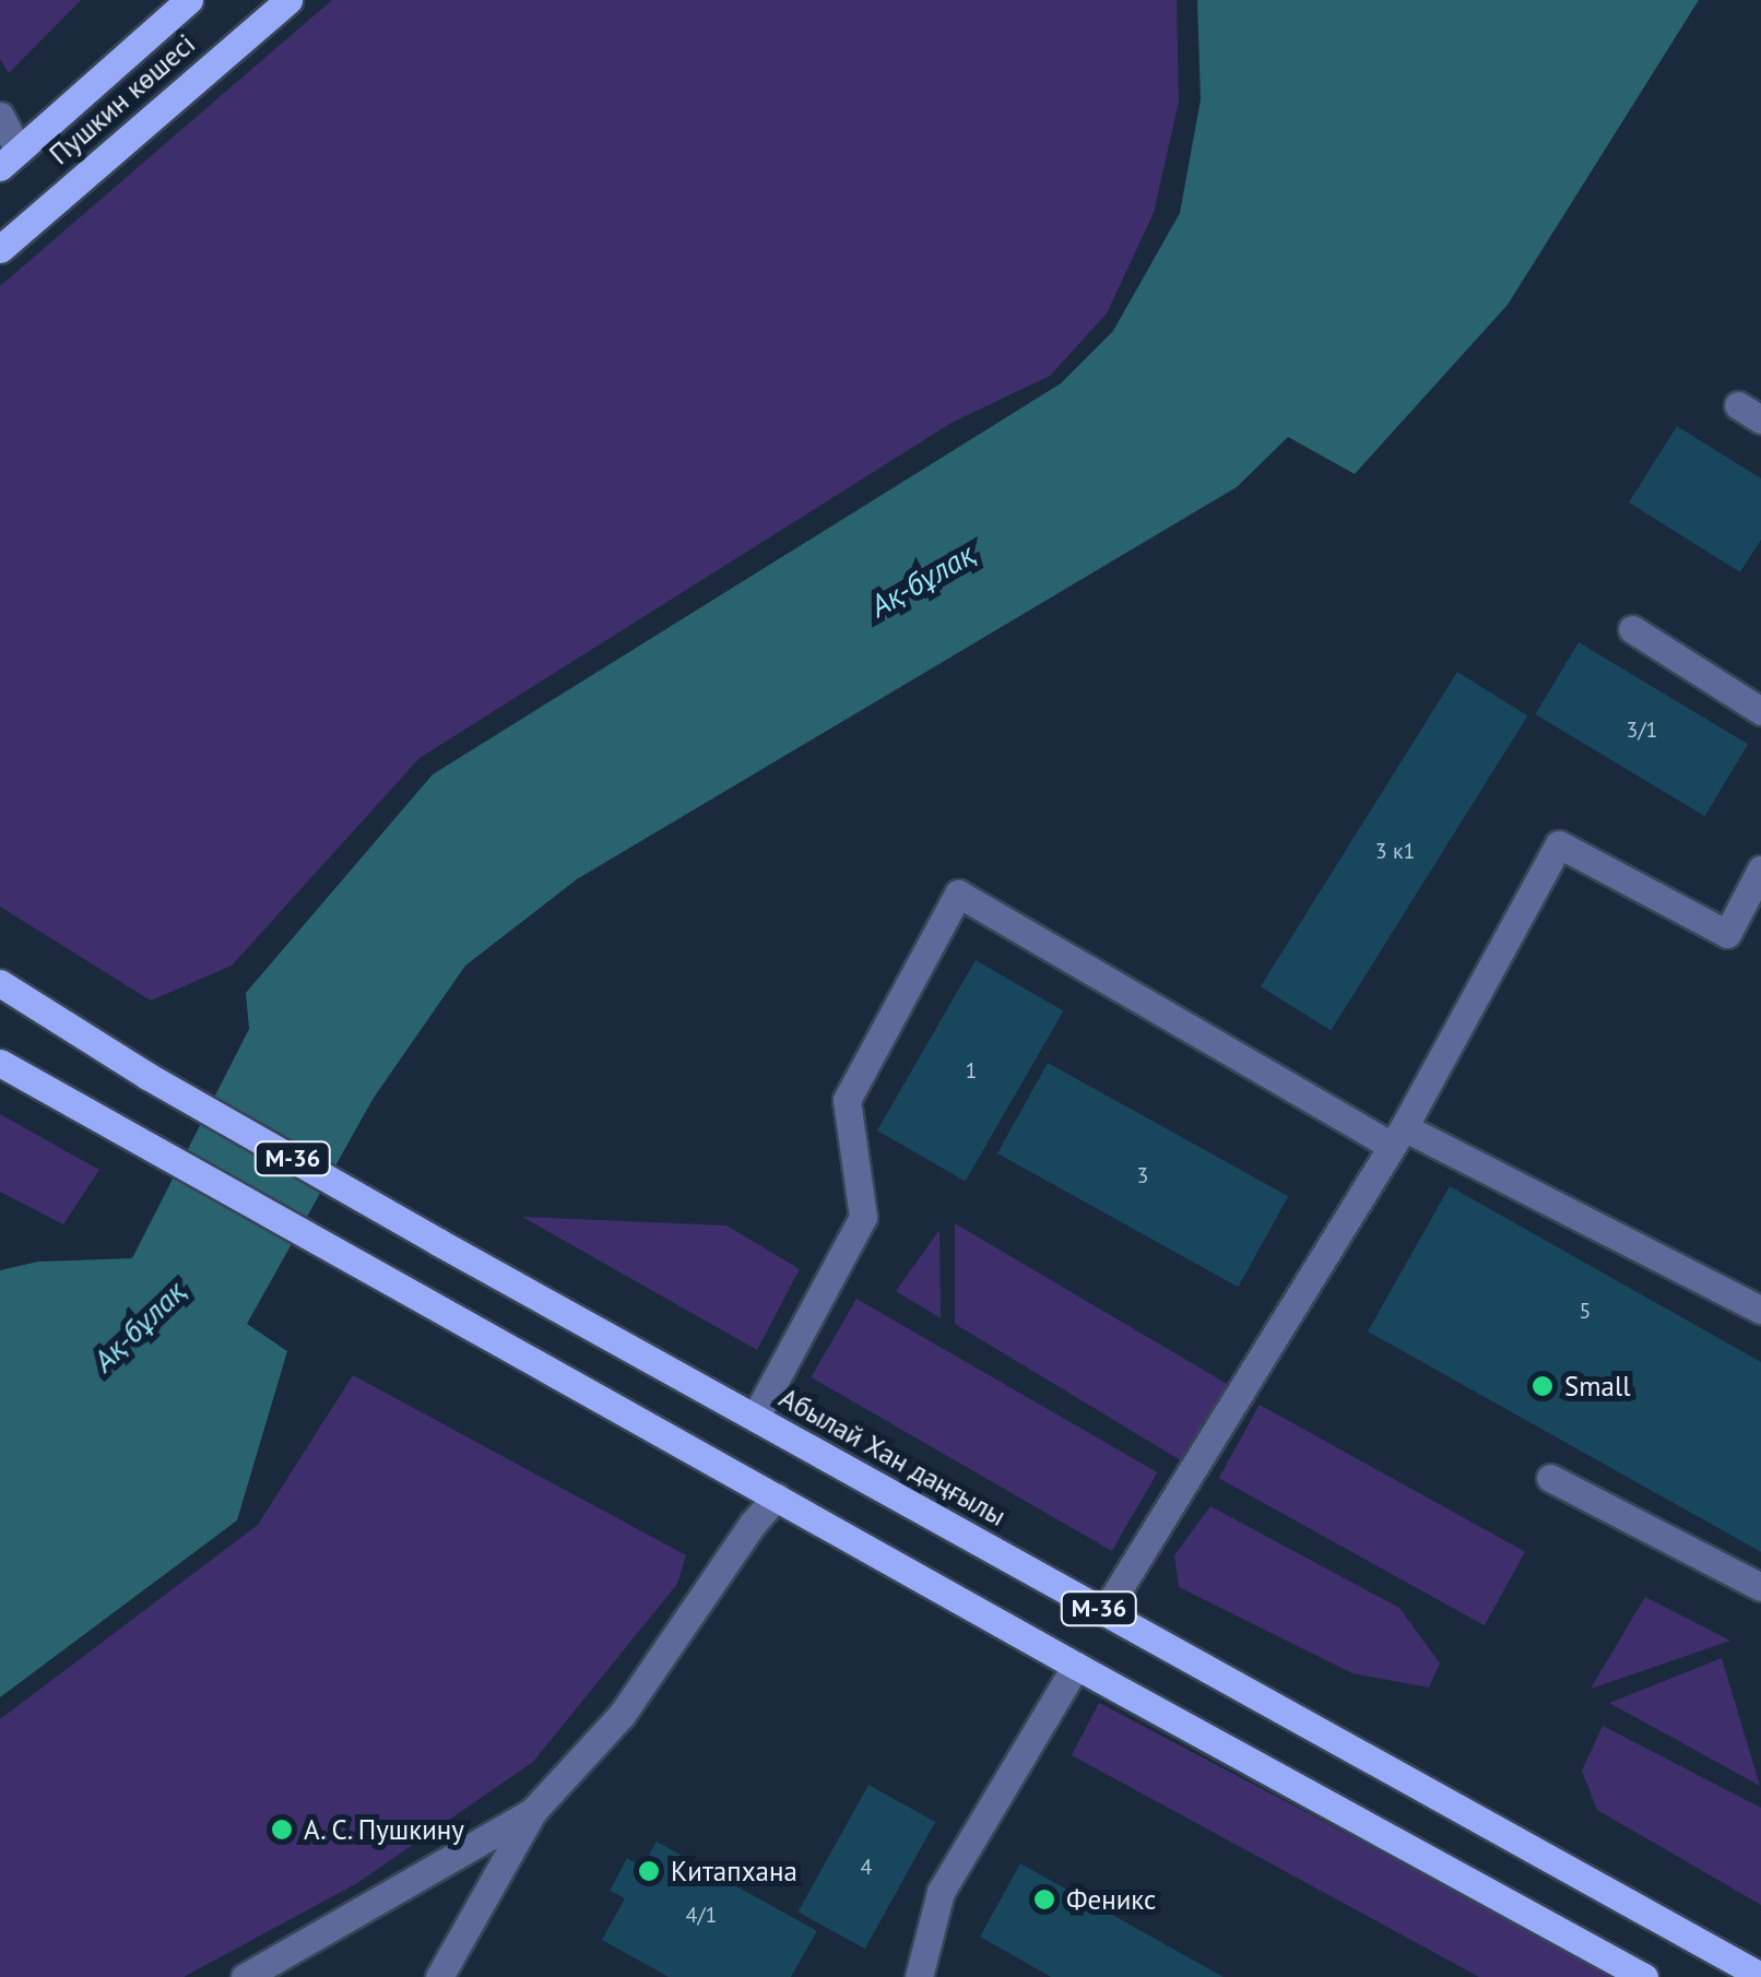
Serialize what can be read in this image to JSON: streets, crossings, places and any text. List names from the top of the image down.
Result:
{
  "streets": {
    "main road": ["Пушкин көшесі", "M-36", "Абылай Хан даңғылы"]
  },
  "water": ["Ақ-бұлақ"],
  "places": [
    "Small",
    "А. С. Пушкину",
    "Китапхана",
    "Феникс"
  ],
  "house_numbers": [
    "3/1",
    "3 к1",
    "1",
    "3",
    "5",
    "4",
    "4/1"
  ]
}
